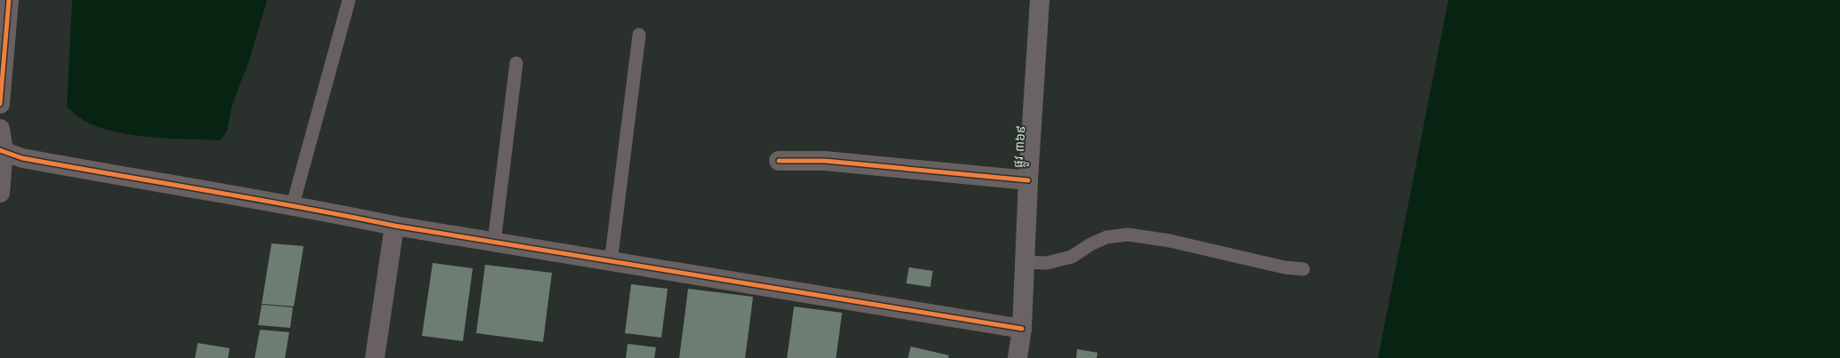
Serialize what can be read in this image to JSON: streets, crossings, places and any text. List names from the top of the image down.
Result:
{
  "streets": {
    "main road": ["ផ្លូវ ៣៦៩"]
  }
}
